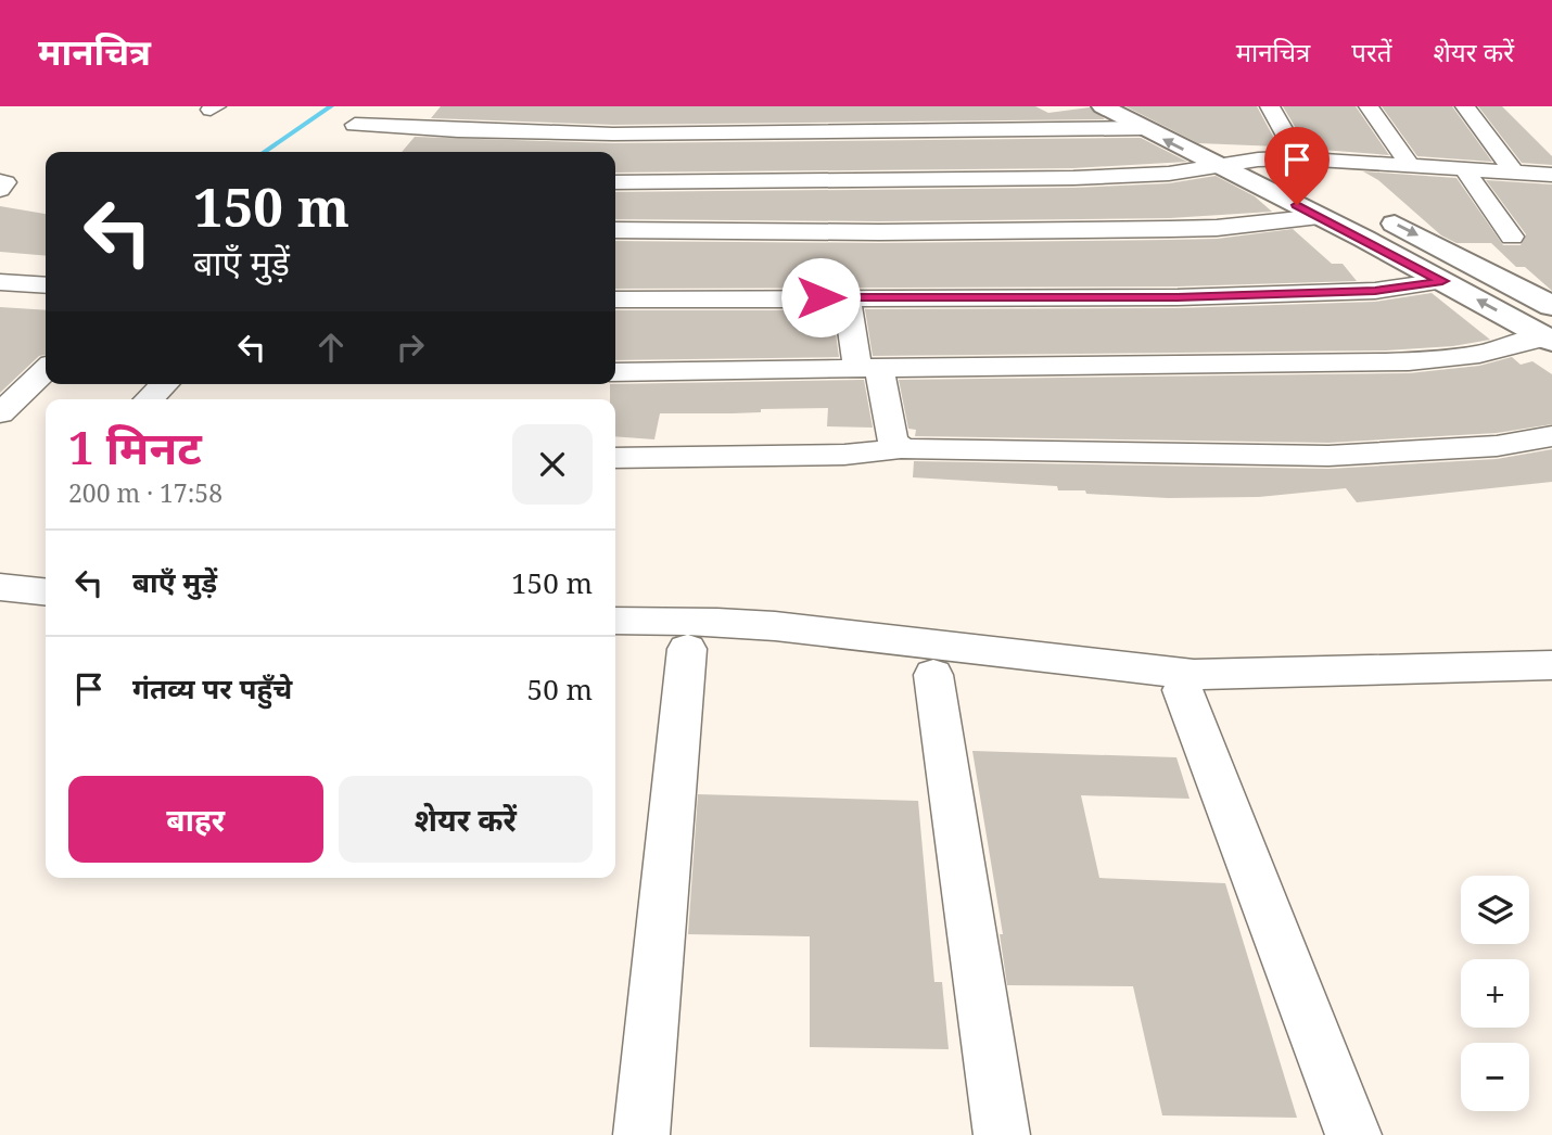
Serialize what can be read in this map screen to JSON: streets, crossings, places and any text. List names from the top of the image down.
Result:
{
  "page": {
    "header": "मानचित्र",
    "nav": ["मानचित्र", "परतें", "शेयर करें"],
    "turn": ["150 m", "बाएँ मुड़ें"],
    "heading": ["1 मिनट", "200 m · 17:58"],
    "list": [
      {
        "name": "बाएँ मुड़ें",
        "value": "150 m"
      },
      {
        "name": "गंतव्य पर पहुँचे",
        "value": "50 m"
      }
    ],
    "buttons": ["बाहर", "शेयर करें"],
    "map_buttons": ["+", "−"]
  }
}
